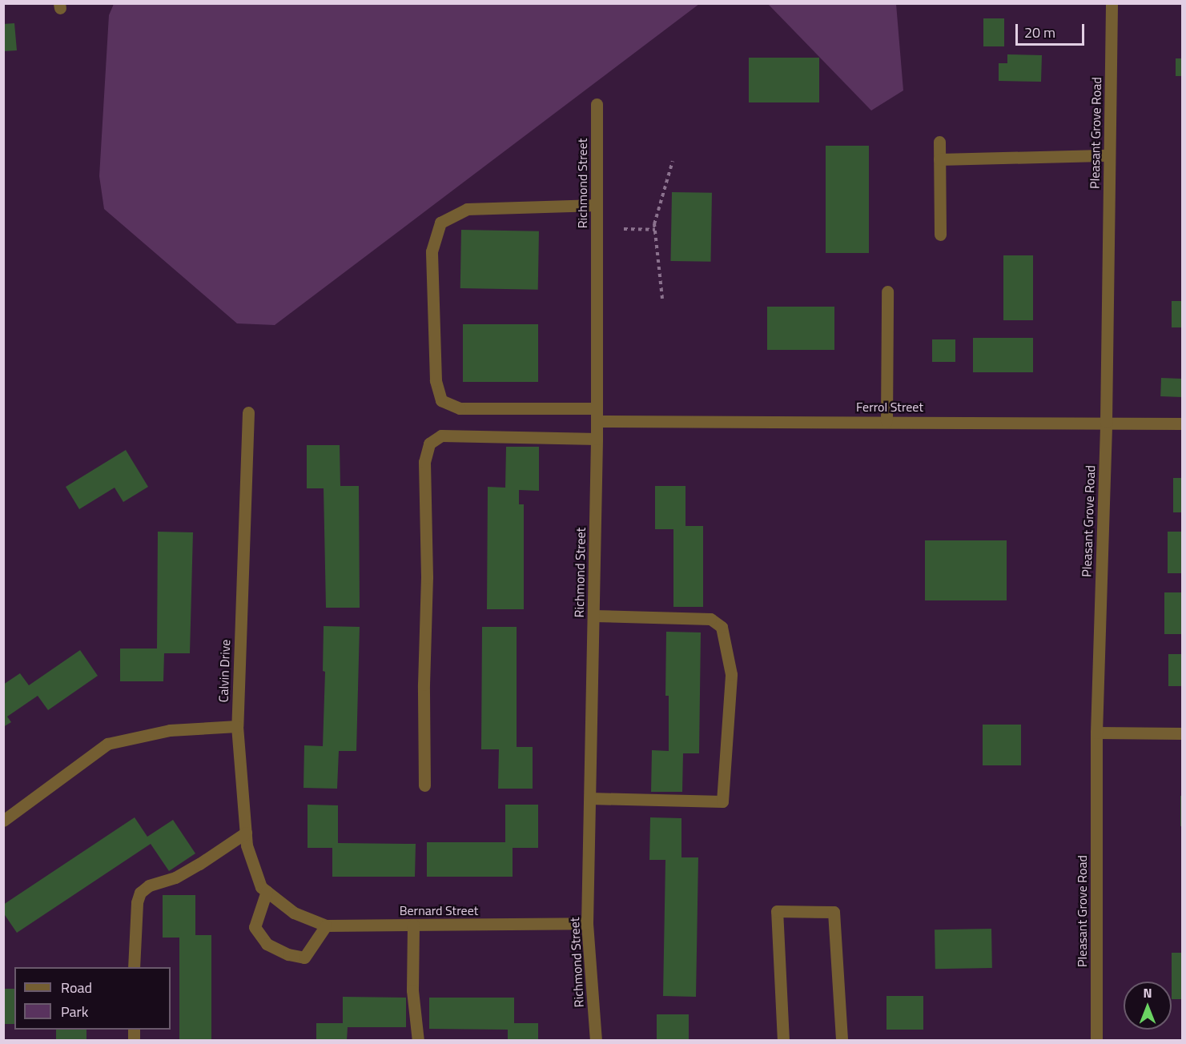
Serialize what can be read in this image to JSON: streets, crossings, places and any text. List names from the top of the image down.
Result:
{
  "streets": {
    "street": [
      "Pleasant Grove Road",
      "Richmond Street",
      "Ferrol Street",
      "Calvin Drive",
      "Bernard Street"
    ]
  },
  "crossings": [
    ["Pleasant Grove Road", "Ferrol Street"],
    ["Richmond Street", "Ferrol Street"],
    ["Richmond Street", "Bernard Street"],
    ["Calvin Drive", "Bernard Street"]
  ],
  "legend": ["Road", "Park"],
  "scale_bar": "20 m",
  "north": "top"
}
